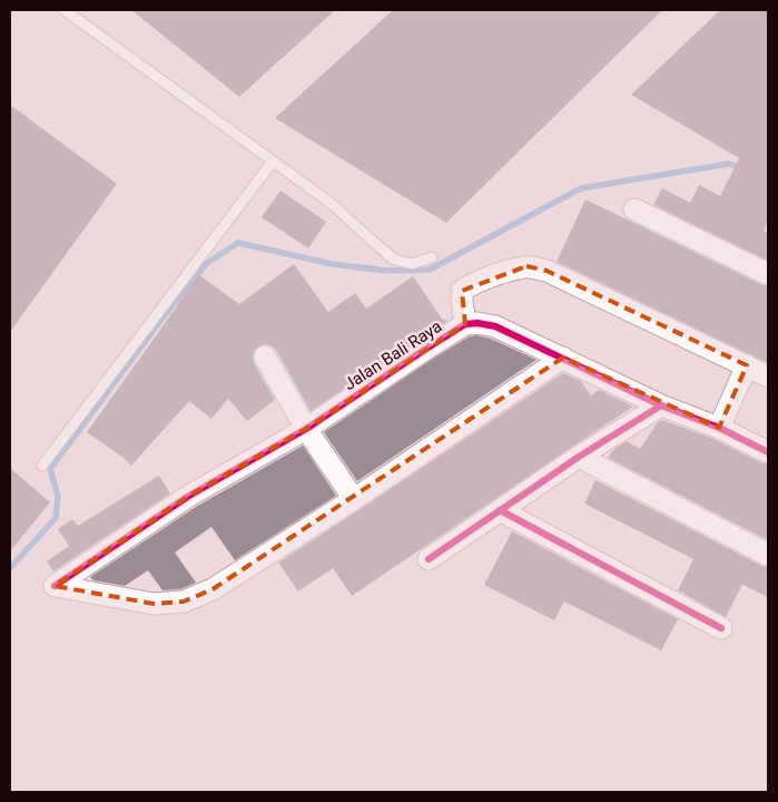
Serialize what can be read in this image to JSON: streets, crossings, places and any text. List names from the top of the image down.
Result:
{
  "streets": {
    "street": ["Jalan Bali Raya"]
  }
}
